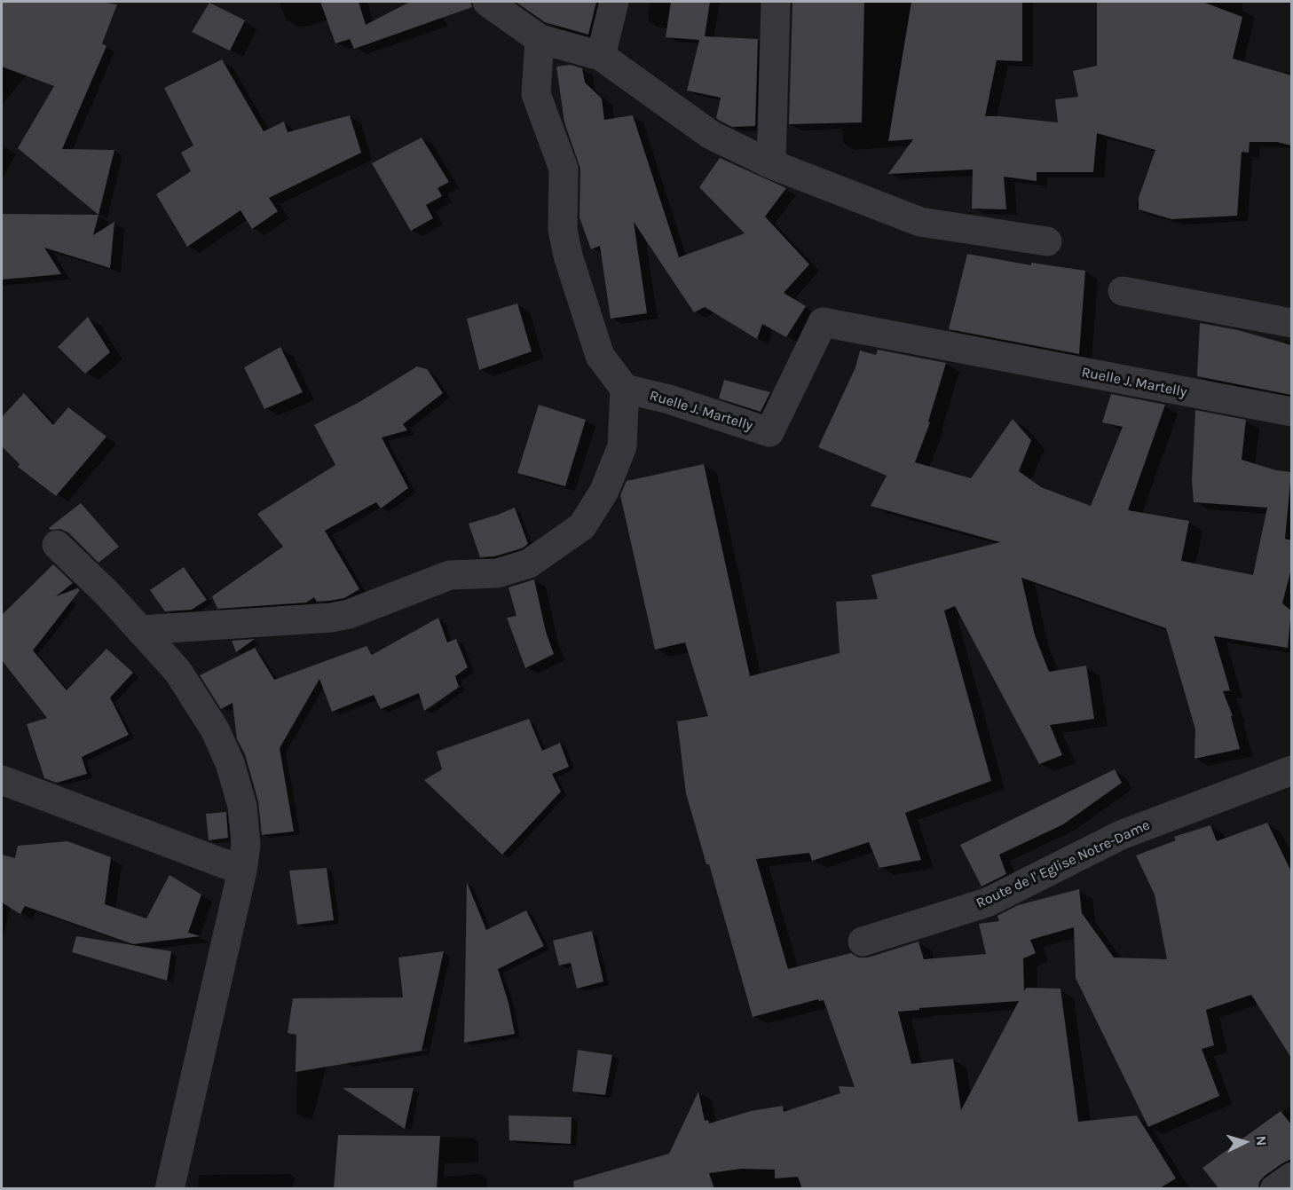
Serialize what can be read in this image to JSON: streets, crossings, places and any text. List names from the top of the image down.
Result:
{
  "streets": {
    "street": ["Ruelle J. Martelly", "Route de l' Eglise Notre-Dame"]
  },
  "north": "right"
}
